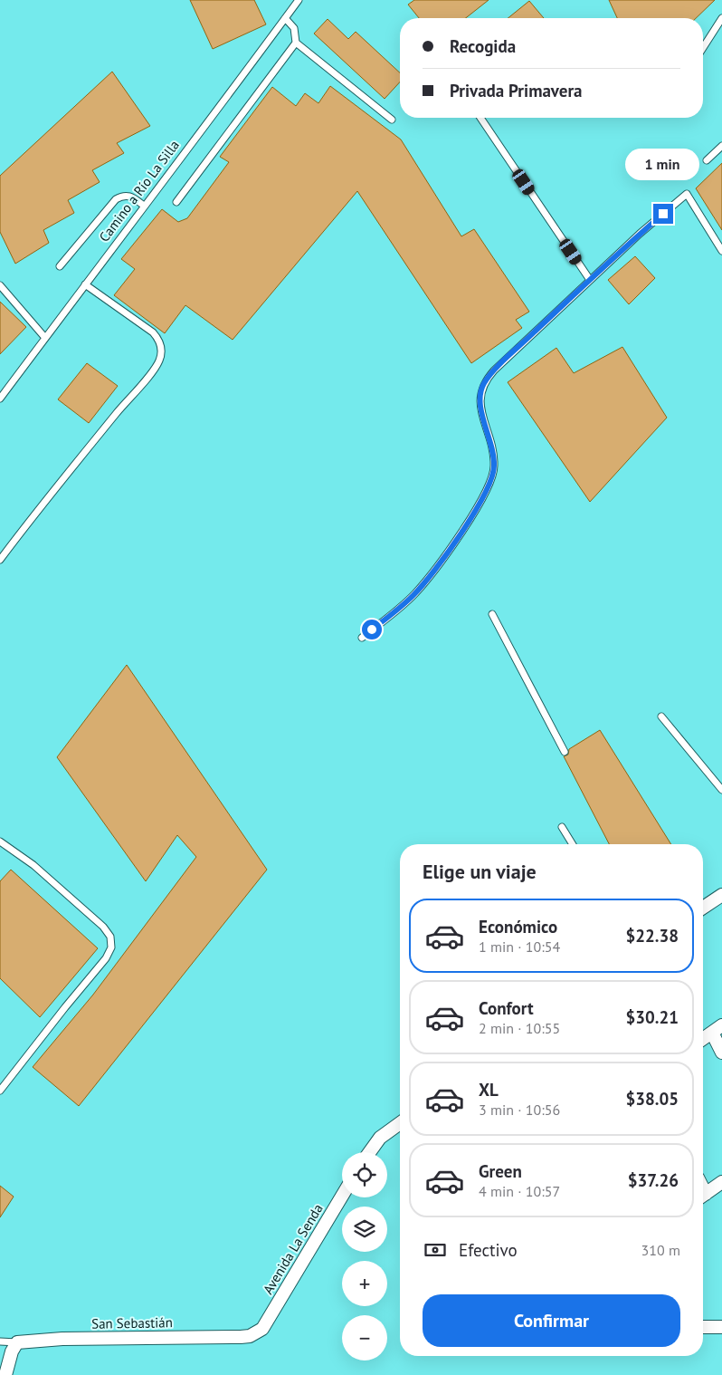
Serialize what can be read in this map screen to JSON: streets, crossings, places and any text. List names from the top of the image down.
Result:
{
  "streets": {
    "street": ["Avenida La Senda", "San Sebastián"],
    "lane": ["Camino a Río La Silla"]
  },
  "crossings": [
    ["Avenida La Senda", "San Sebastián"]
  ],
  "page": {
    "banner": ["Recogida", "Privada Primavera"],
    "bubble": "1 min",
    "heading": "Elige un viaje",
    "list": [
      {
        "name": "Económico",
        "note": "1 min · 10:54",
        "value": "$22.38"
      },
      {
        "name": "Confort",
        "note": "2 min · 10:55",
        "value": "$30.21"
      },
      {
        "name": "XL",
        "note": "3 min · 10:56",
        "value": "$38.05"
      },
      {
        "name": "Green",
        "note": "4 min · 10:57",
        "value": "$37.26"
      }
    ],
    "map_buttons": ["+", "−"],
    "pay": ["Efectivo", "310 m"],
    "buttons": "Confirmar"
  }
}
